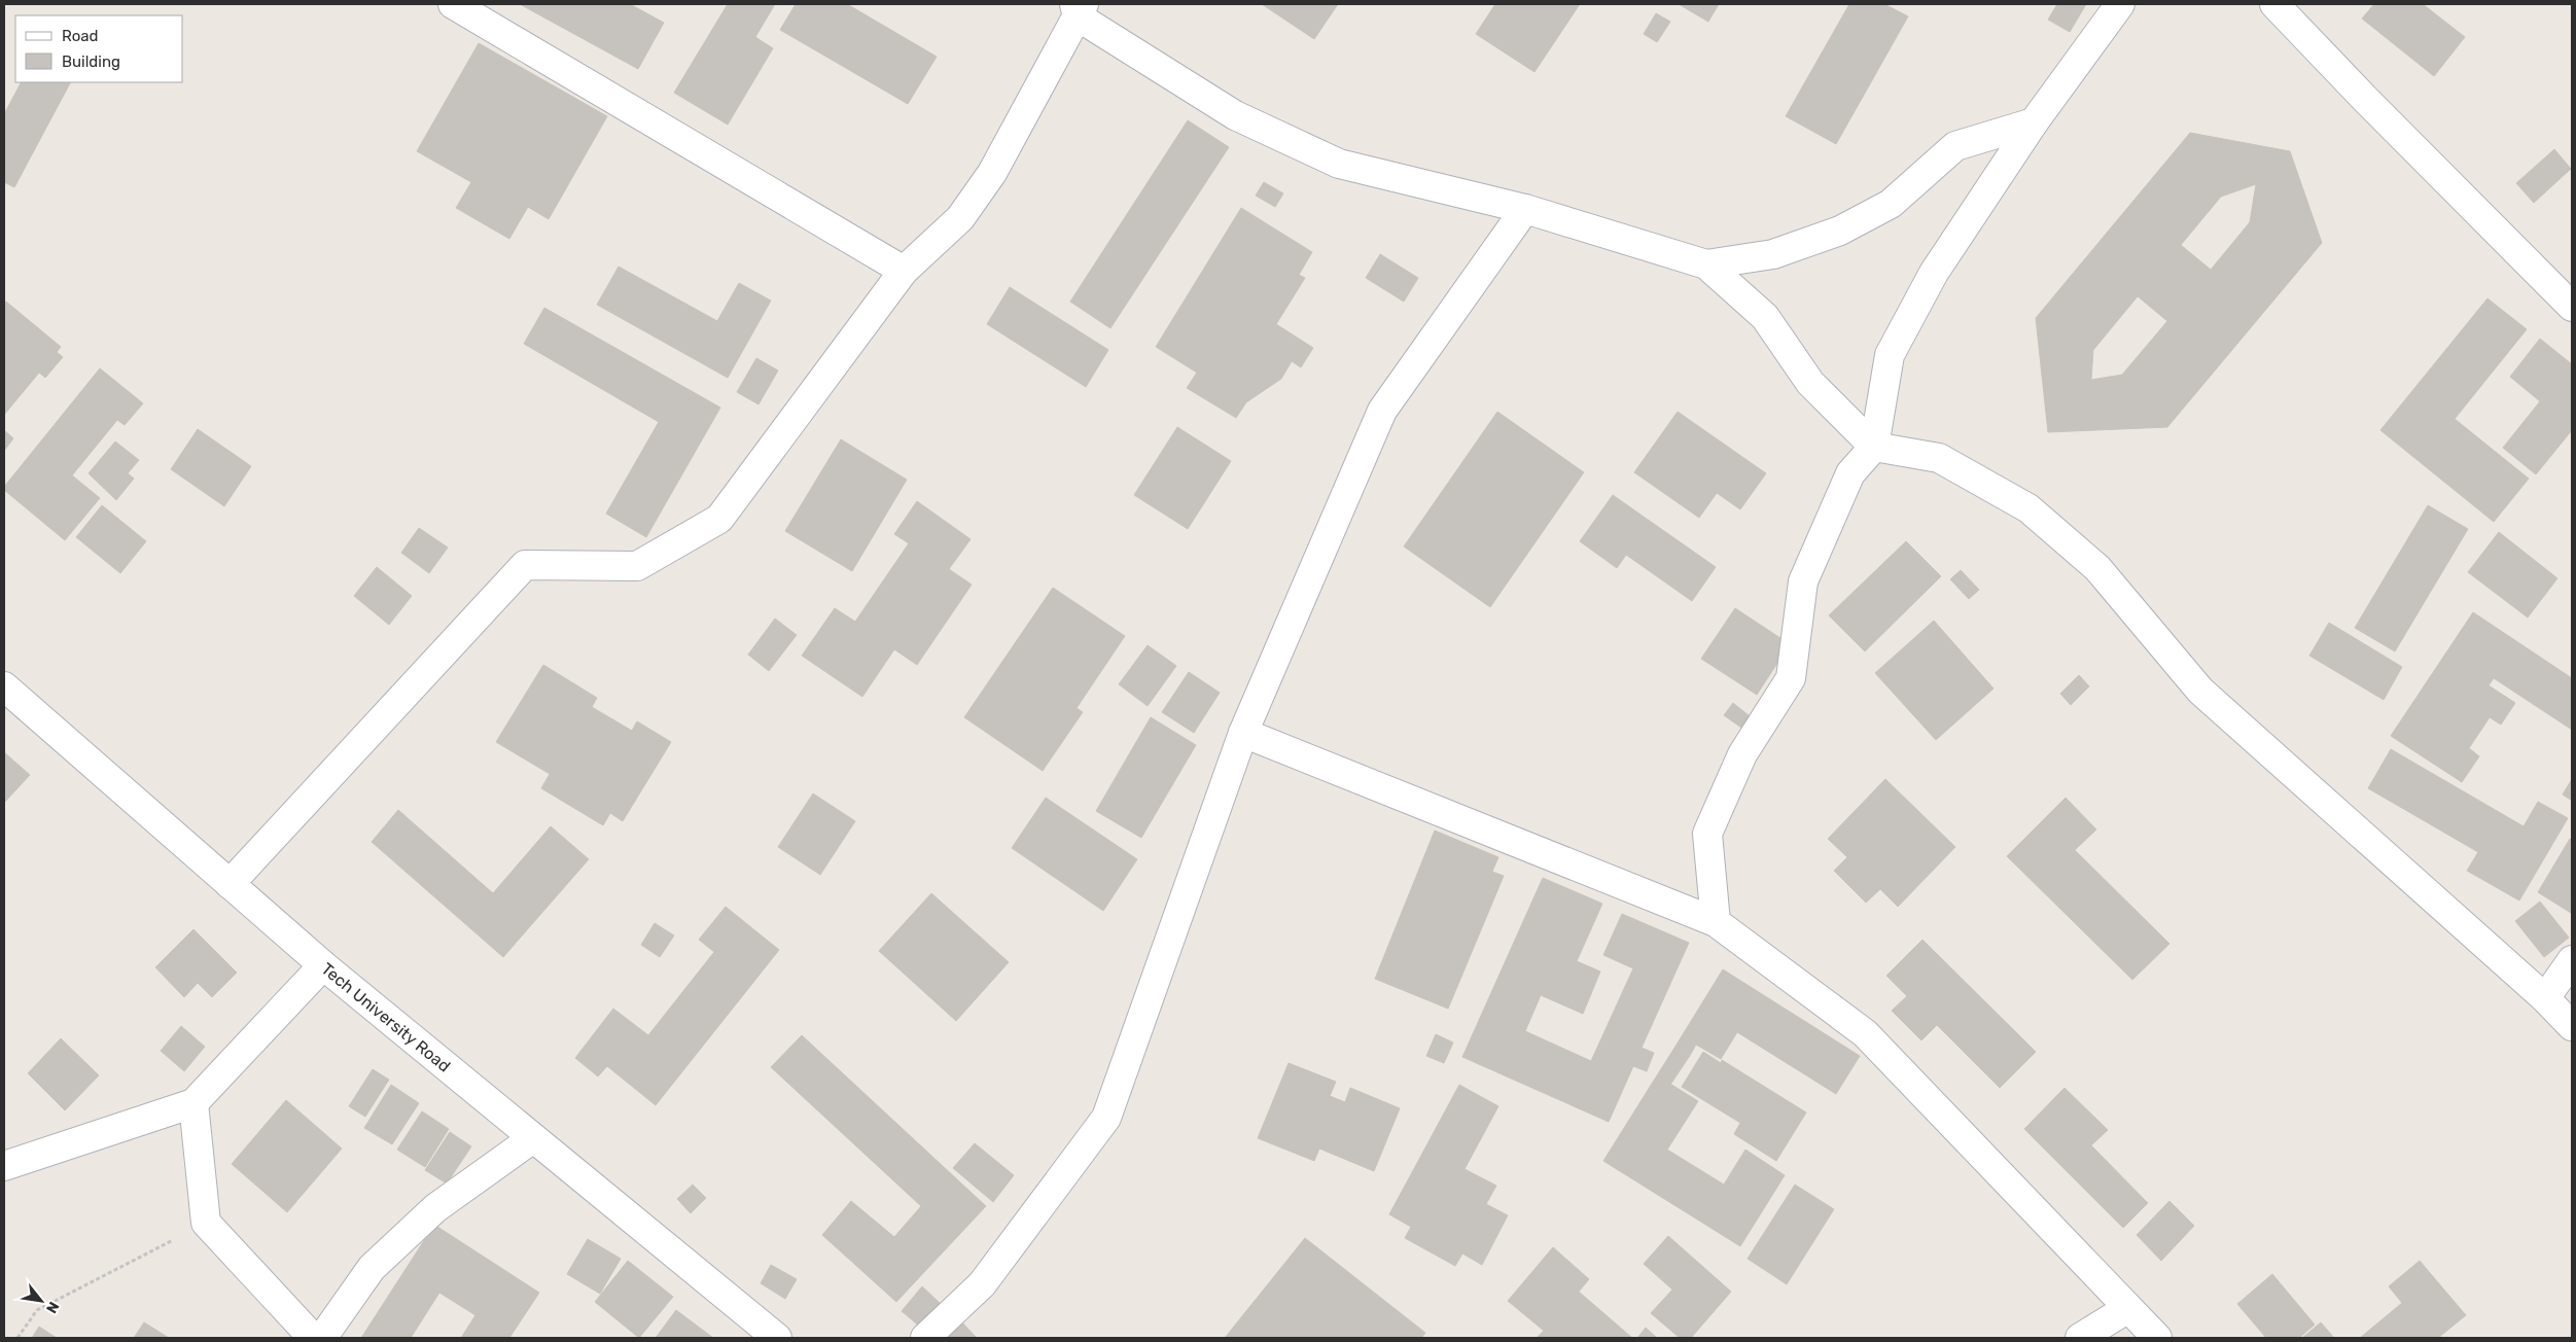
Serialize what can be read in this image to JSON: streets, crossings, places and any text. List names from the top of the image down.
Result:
{
  "streets": {
    "street": ["Tech University Road"]
  },
  "legend": ["Road", "Building"],
  "north": "bottom right"
}
